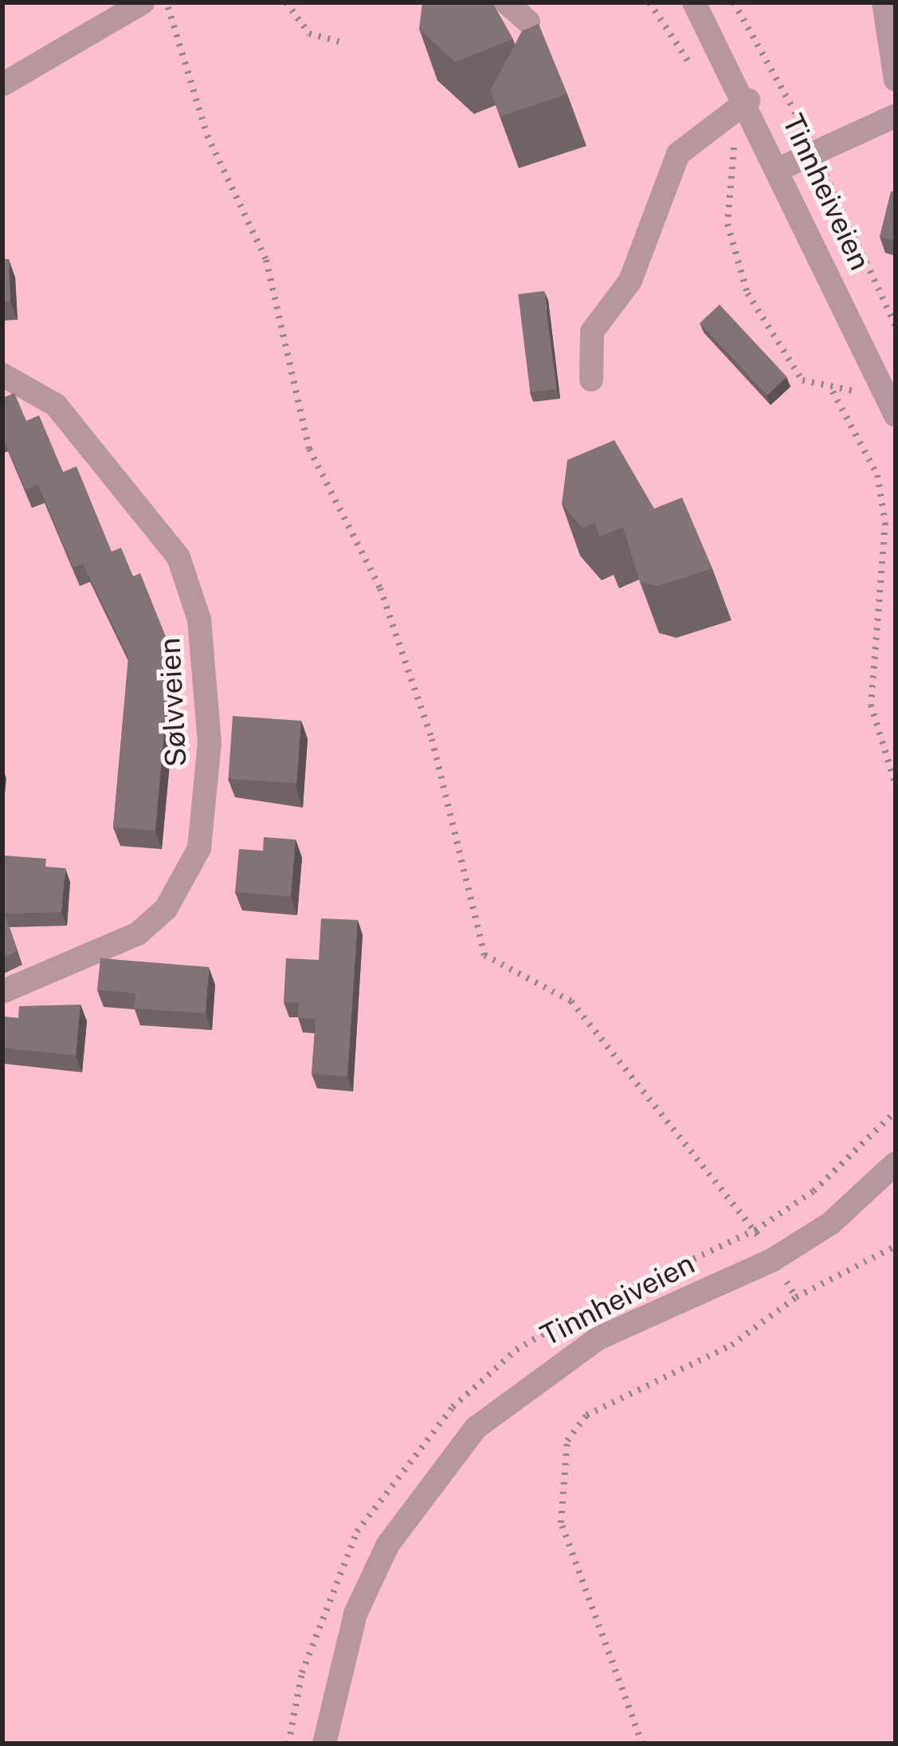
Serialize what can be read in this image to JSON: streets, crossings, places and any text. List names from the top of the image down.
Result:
{
  "streets": {
    "street": ["Tinnheiveien", "Sølvveien"]
  }
}
